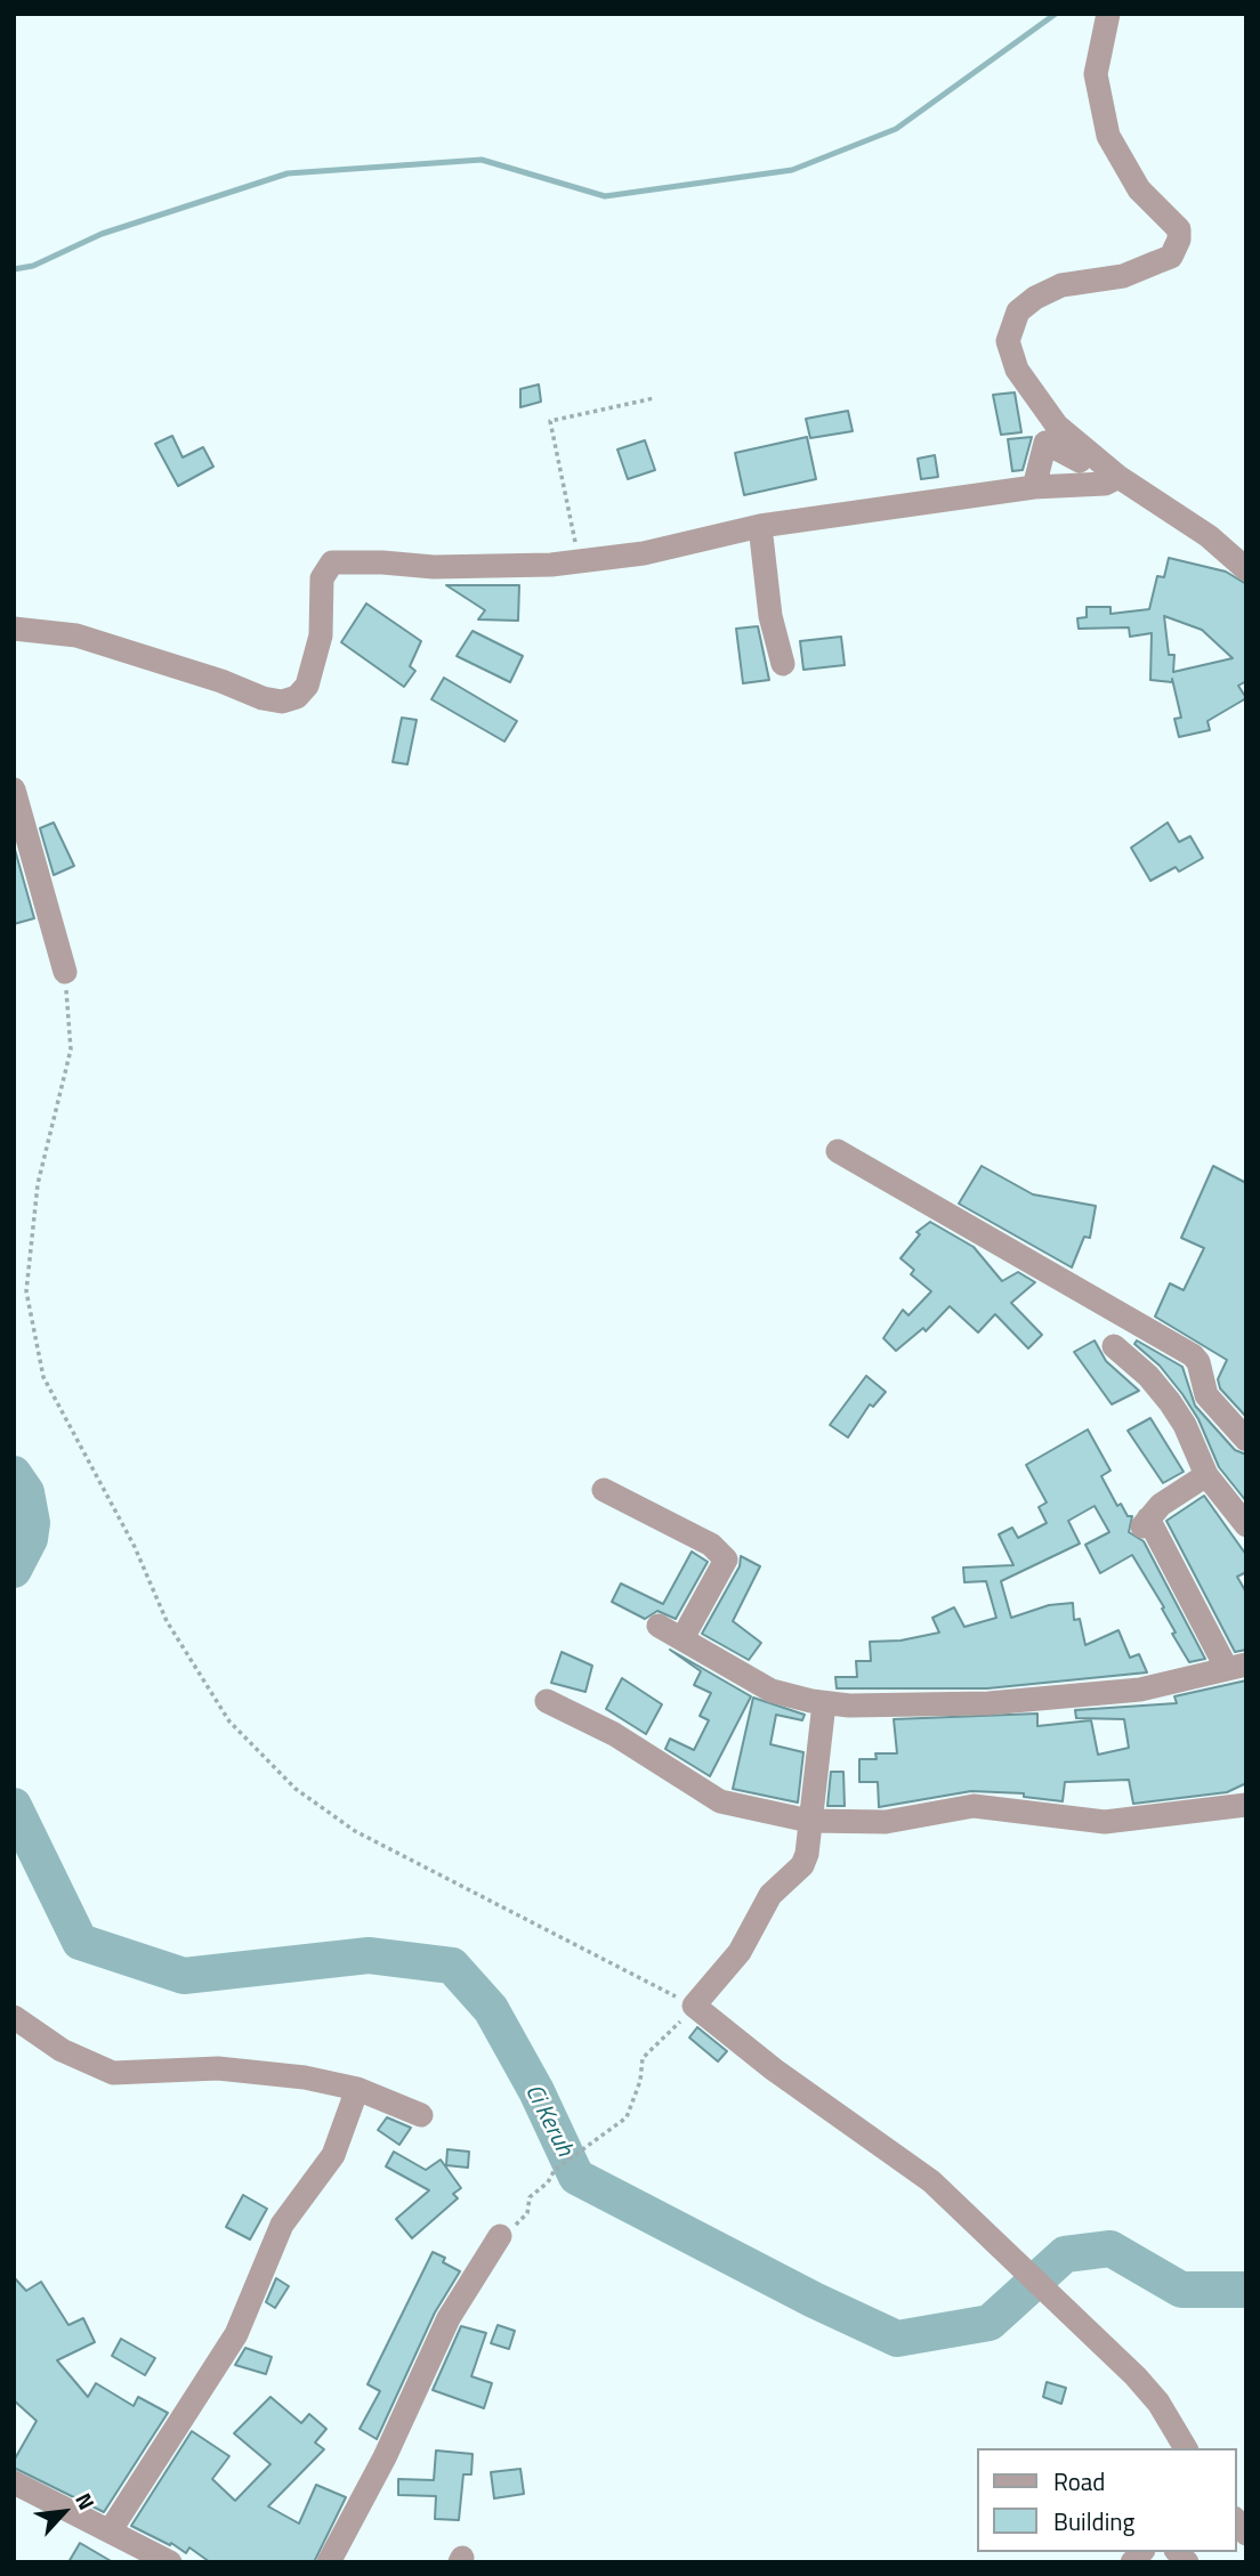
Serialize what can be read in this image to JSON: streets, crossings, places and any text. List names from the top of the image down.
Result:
{
  "water": ["Ci Keruh"],
  "legend": ["Road", "Building"],
  "north": "top right"
}
